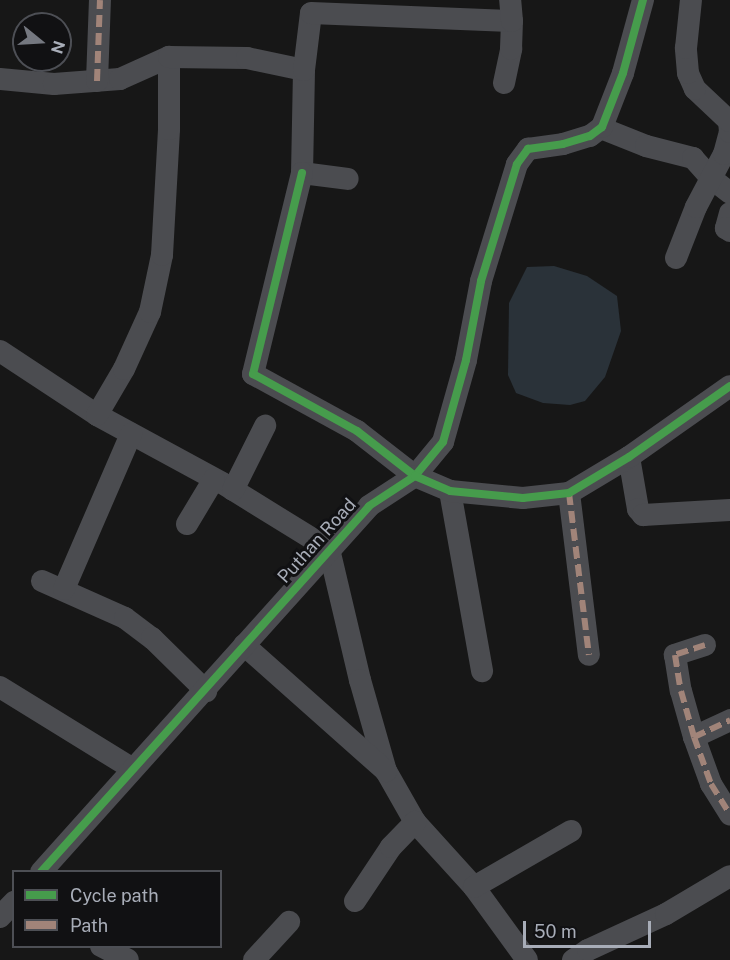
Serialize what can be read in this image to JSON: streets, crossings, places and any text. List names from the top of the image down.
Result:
{
  "streets": {
    "street": ["Puthan Road"]
  },
  "legend": ["Cycle path", "Path"],
  "scale_bar": "50 m",
  "north": "right"
}
